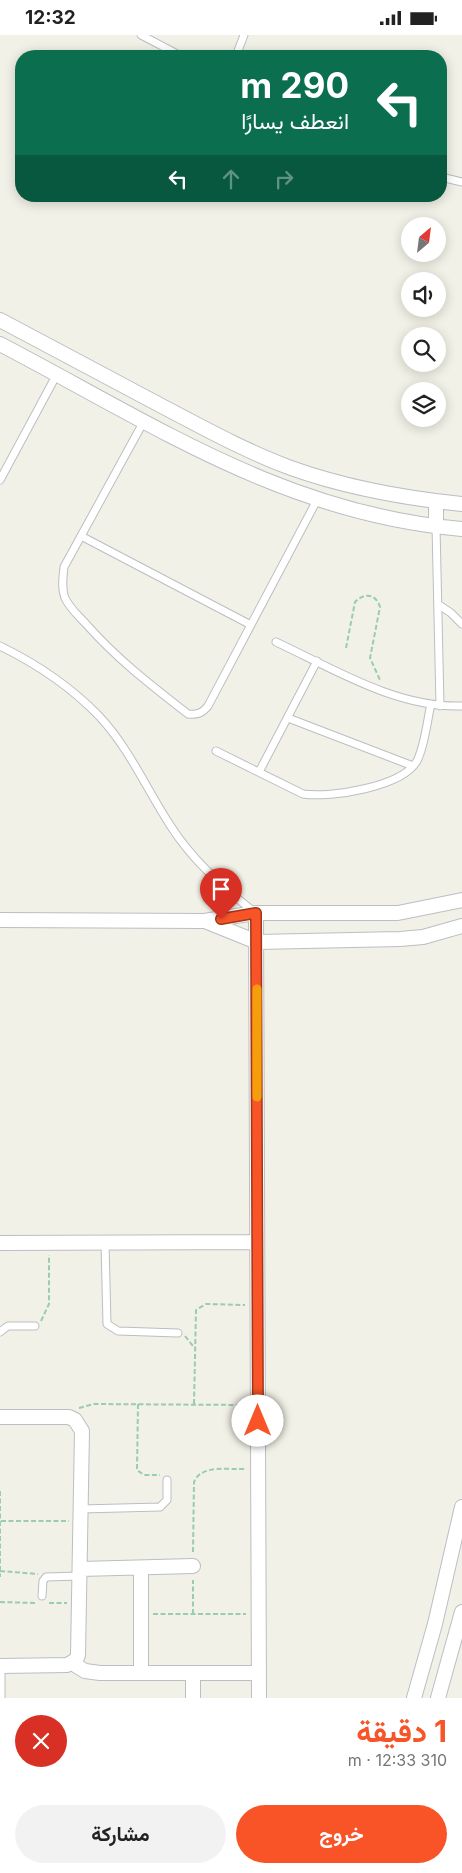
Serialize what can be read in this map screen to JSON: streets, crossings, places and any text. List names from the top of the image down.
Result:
{
  "north": "top right",
  "page": {
    "status": "12:32",
    "turn": ["290 m", "انعطف يسارًا"],
    "heading": ["1 دقيقة", "310 m · 12:33"],
    "buttons": ["خروج", "مشاركة"]
  }
}
